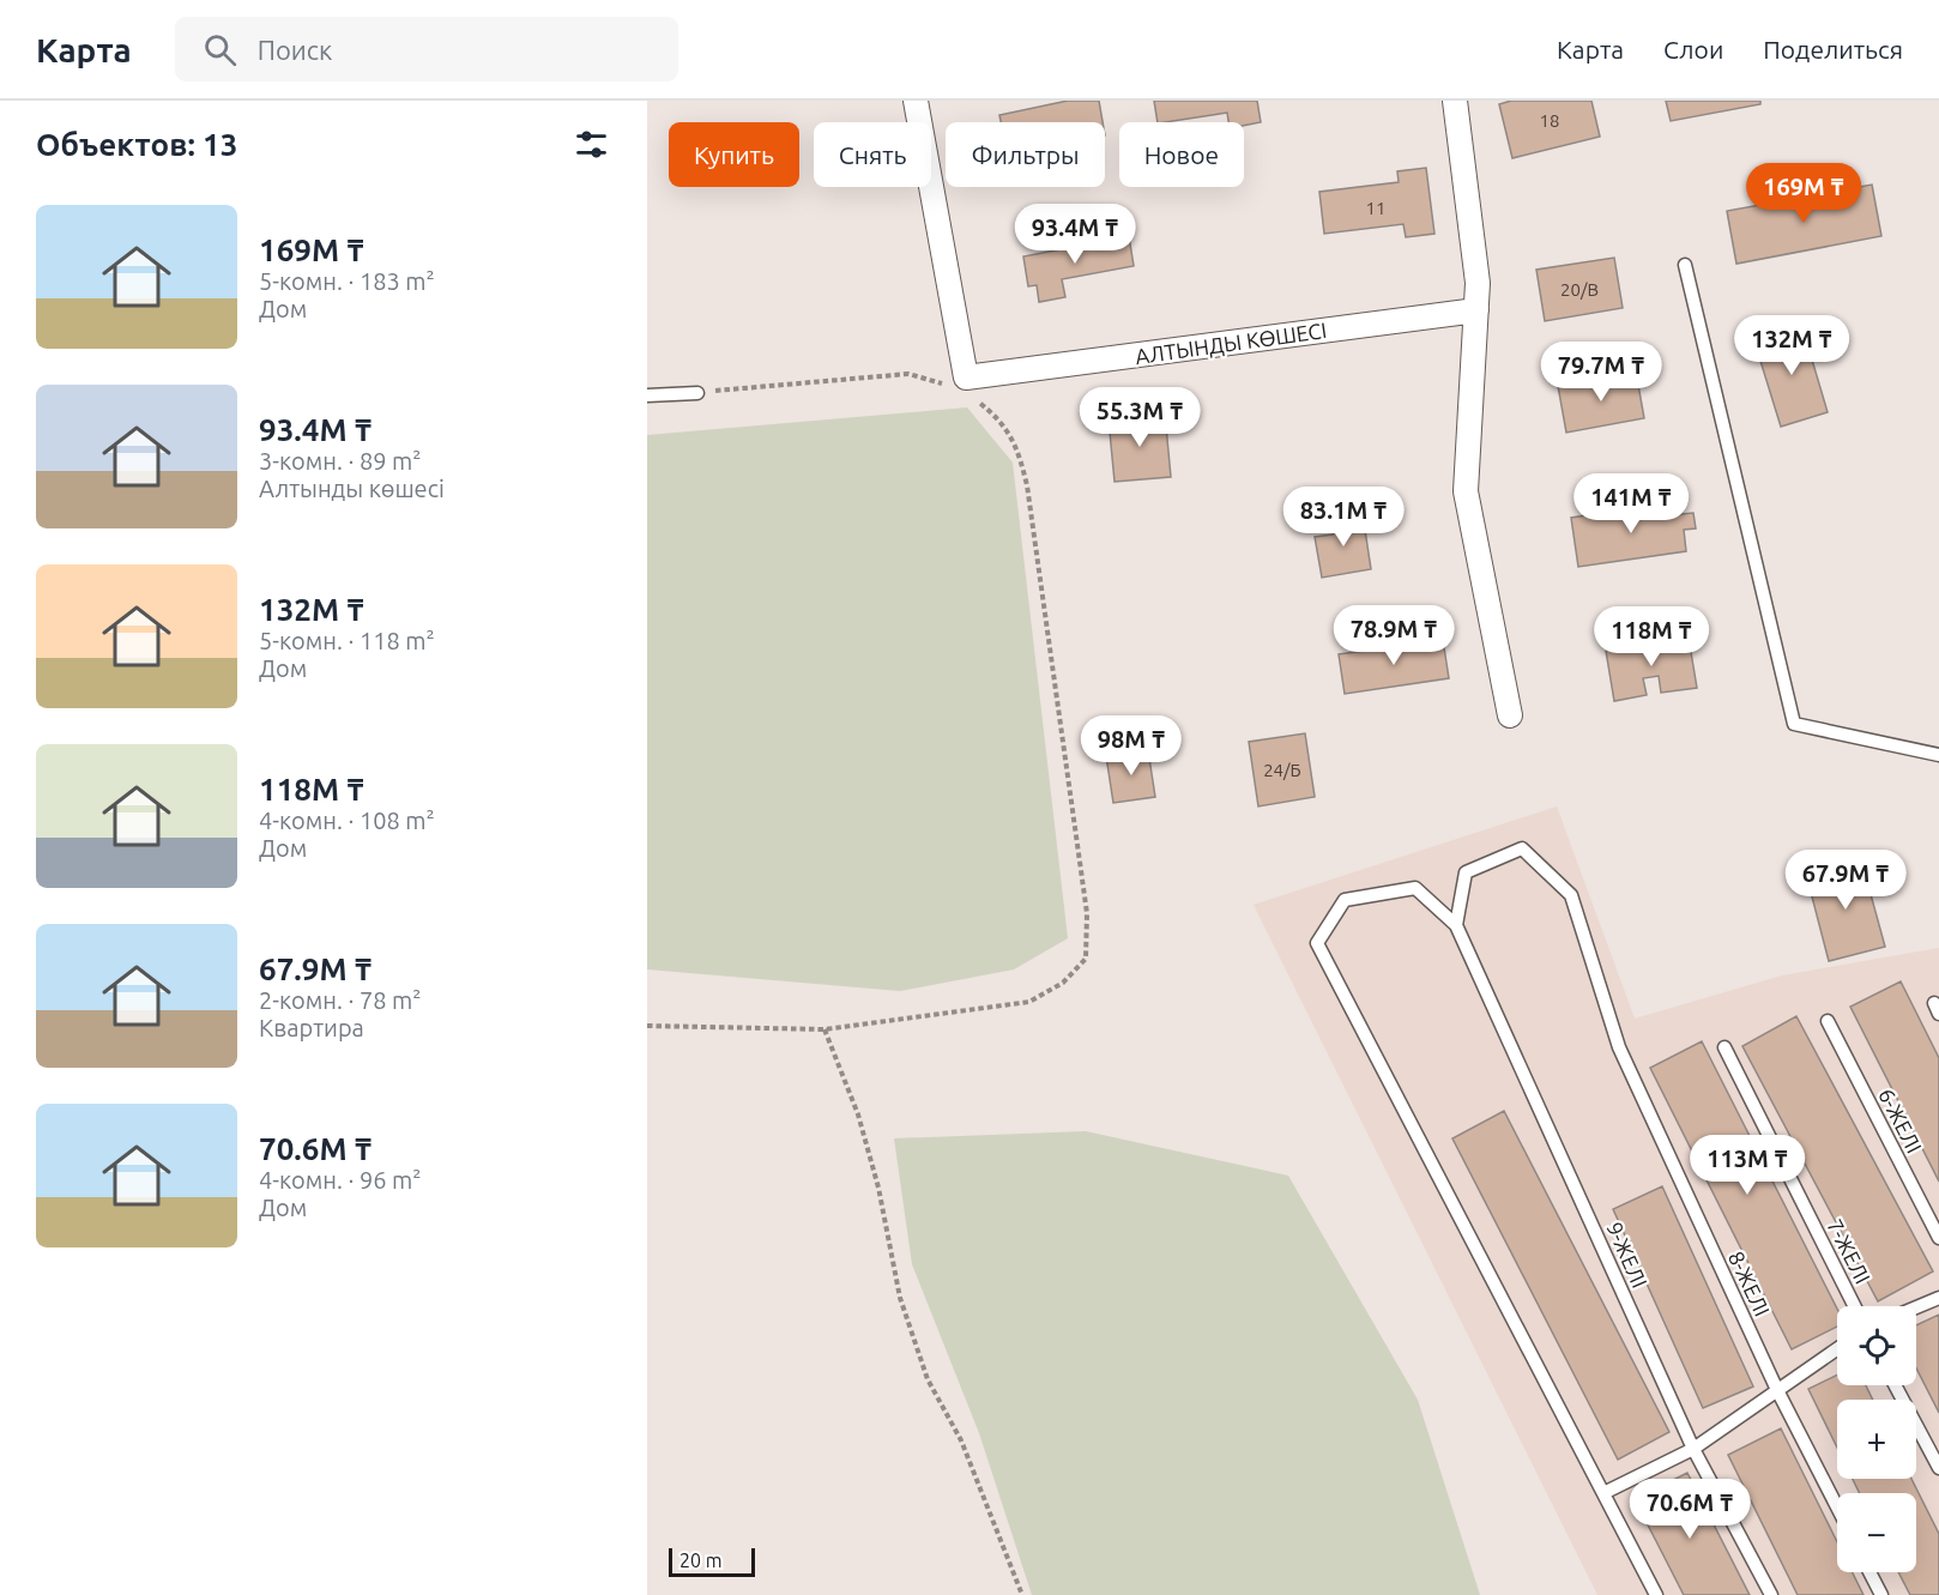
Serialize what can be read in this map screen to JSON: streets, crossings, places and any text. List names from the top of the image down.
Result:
{
  "streets": {
    "street": ["АЛТЫНДЫ КӨШЕСІ"],
    "lane": [
      "6-ЖЕЛІ",
      "7-ЖЕЛІ",
      "9-ЖЕЛІ",
      "8-ЖЕЛІ"
    ]
  },
  "crossings": [
    ["9-ЖЕЛІ", "8-ЖЕЛІ"]
  ],
  "house_numbers": [
    "18",
    "11",
    "20/В",
    "24/Б"
  ],
  "scale_bar": "20 m",
  "page": {
    "header": "Карта",
    "search": "Поиск",
    "nav": ["Карта", "Слои", "Поделиться"],
    "heading": "Объектов: 13",
    "chip": [
      "Купить",
      "Снять",
      "Фильтры",
      "Новое"
    ],
    "price": [
      "169M ₸",
      "93.4M ₸",
      "132M ₸",
      "79.7M ₸",
      "55.3M ₸",
      "141M ₸",
      "83.1M ₸",
      "78.9M ₸",
      "118M ₸",
      "98M ₸",
      "67.9M ₸",
      "113M ₸",
      "70.6M ₸"
    ],
    "list": [
      {
        "name": "169M ₸",
        "note": "5-комн. · 183 m² · Дом"
      },
      {
        "name": "93.4M ₸",
        "note": "3-комн. · 89 m² · Алтынды көшесі"
      },
      {
        "name": "132M ₸",
        "note": "5-комн. · 118 m² · Дом"
      },
      {
        "name": "118M ₸",
        "note": "4-комн. · 108 m² · Дом"
      },
      {
        "name": "67.9M ₸",
        "note": "2-комн. · 78 m² · Квартира"
      },
      {
        "name": "70.6M ₸",
        "note": "4-комн. · 96 m² · Дом"
      }
    ],
    "map_buttons": ["+", "−"],
    "scale": "20 m"
  }
}
